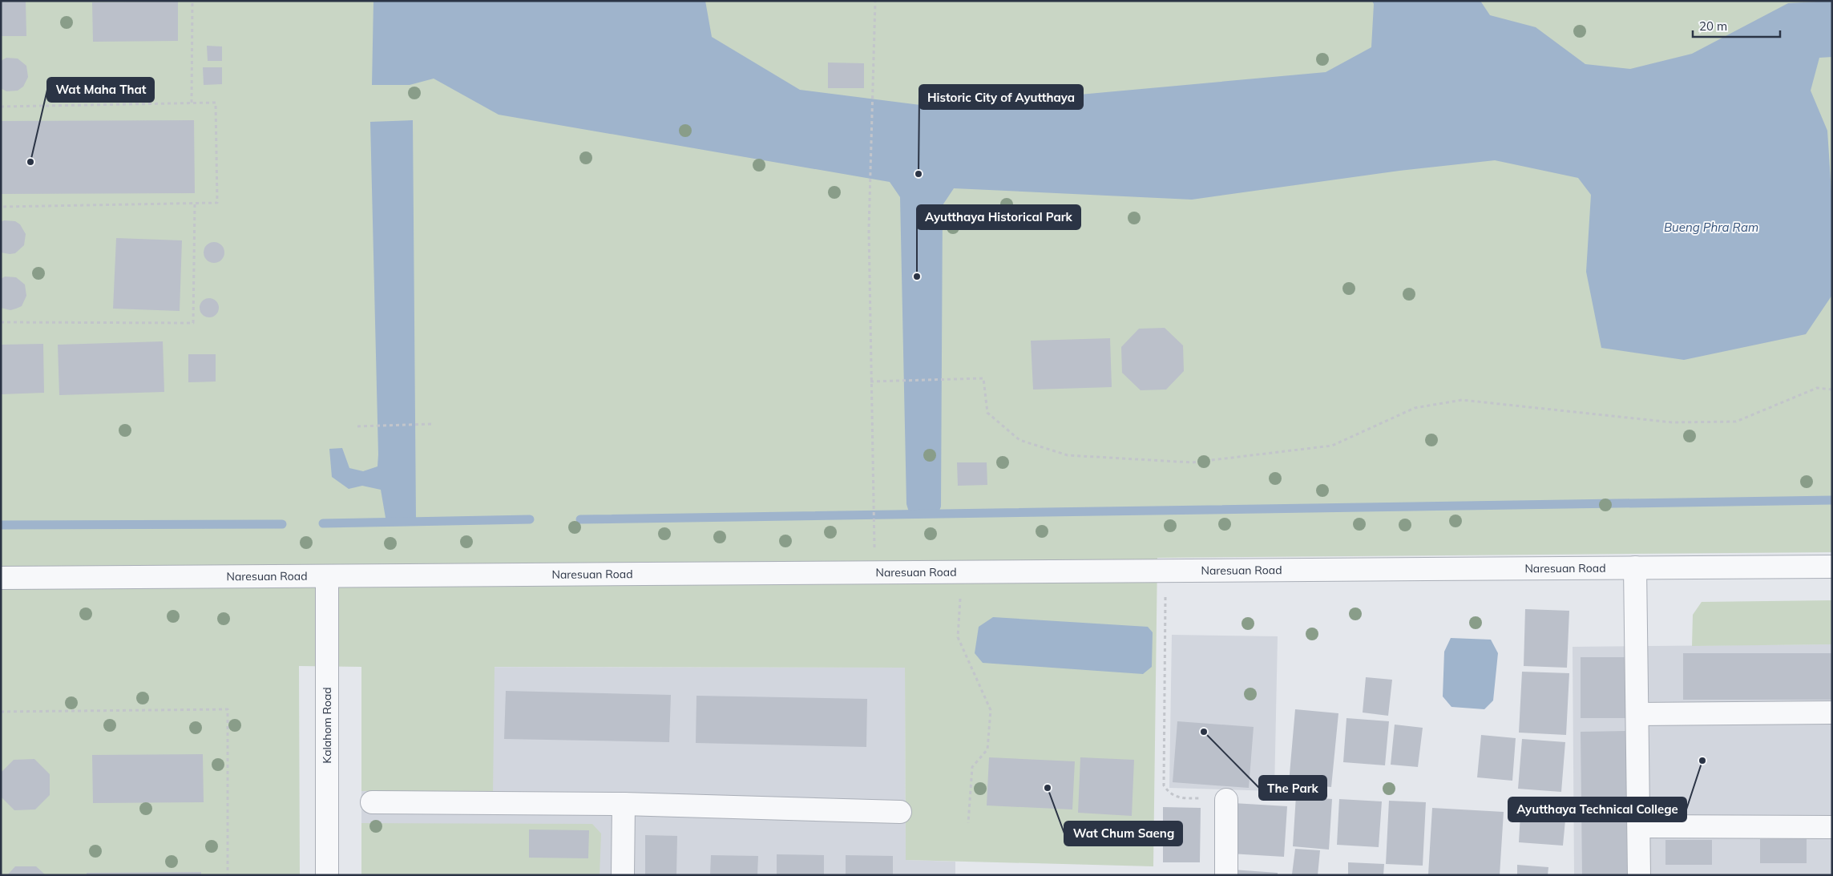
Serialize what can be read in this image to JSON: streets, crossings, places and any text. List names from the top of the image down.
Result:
{
  "streets": {
    "street": ["Naresuan Road", "Kalahom Road"]
  },
  "crossings": [
    ["Naresuan Road", "Kalahom Road"]
  ],
  "water": ["Bueng Phra Ram"],
  "places": [
    "Wat Maha That",
    "Historic City of Ayutthaya",
    "Ayutthaya Historical Park",
    "The Park",
    "Ayutthaya Technical College",
    "Wat Chum Saeng"
  ],
  "scale_bar": "20 m"
}
